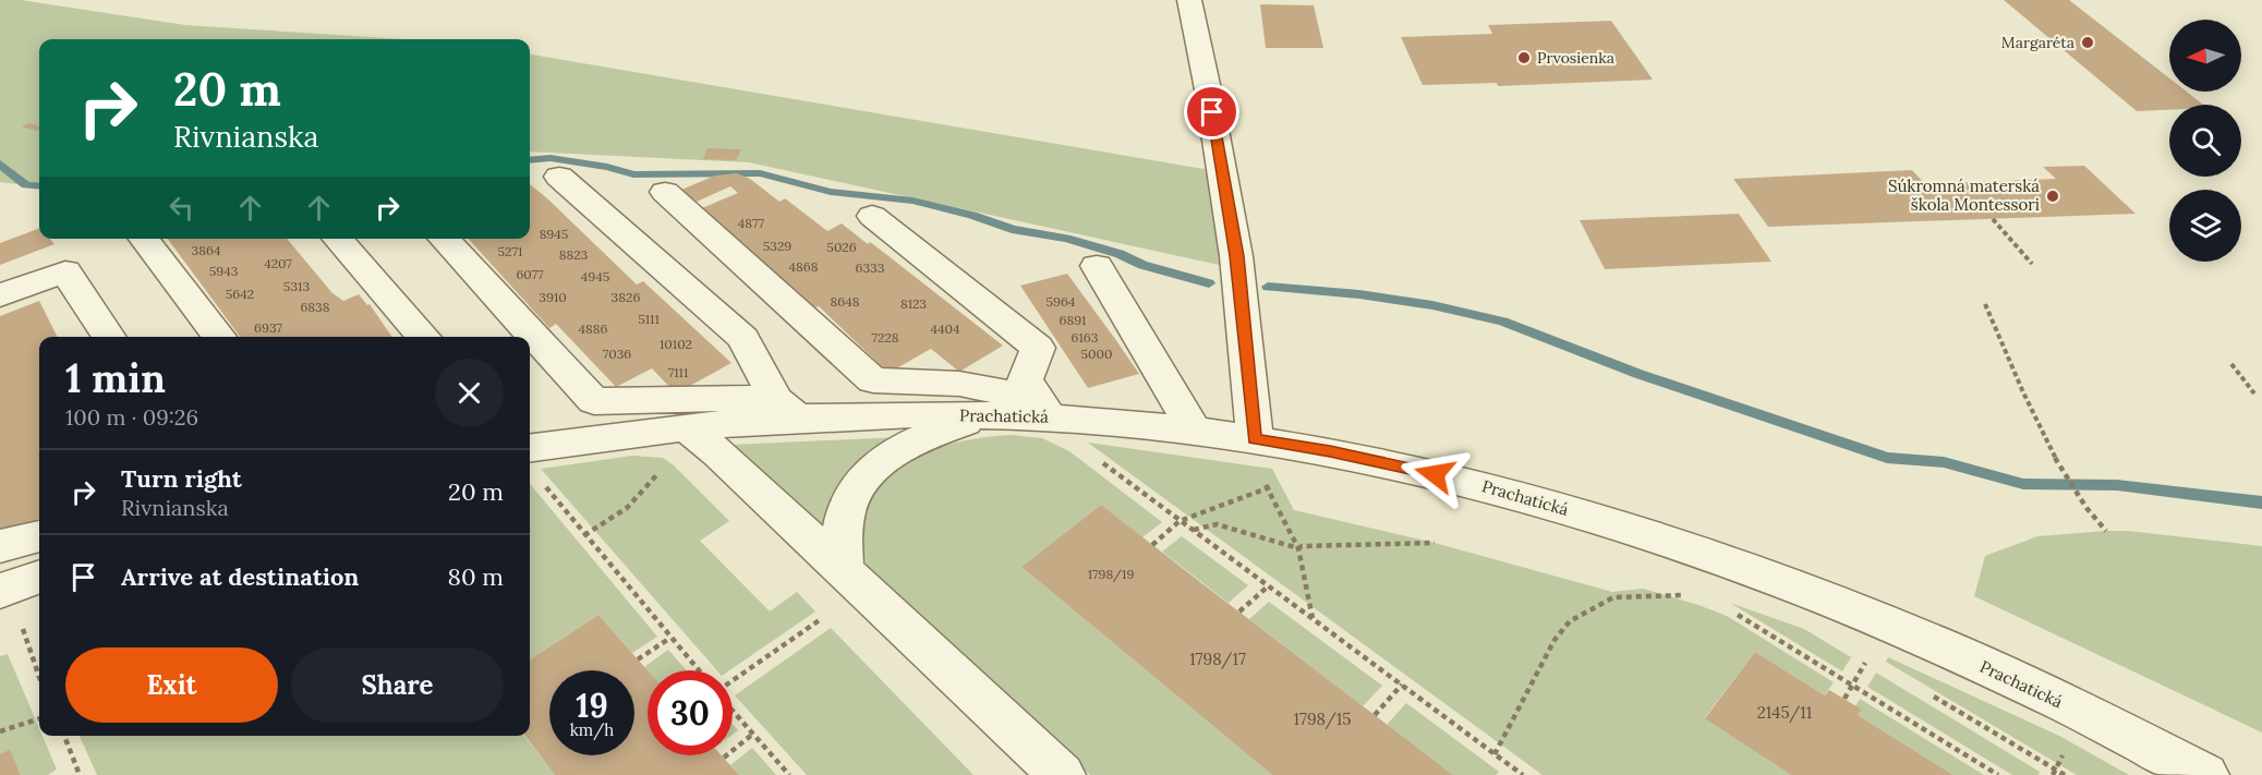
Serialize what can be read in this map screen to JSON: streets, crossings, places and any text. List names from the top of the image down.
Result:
{
  "streets": {
    "street": ["Prachatická"]
  },
  "places": ["Margaréta", "Prvosienka", "Súkromná materská škola Montessori"],
  "house_numbers": [
    "4877",
    "8945",
    "5329",
    "5026",
    "3864",
    "5271",
    "8823",
    "4207",
    "4868",
    "6333",
    "5943",
    "6077",
    "4945",
    "5313",
    "5642",
    "3910",
    "3826",
    "8648",
    "5964",
    "8123",
    "6838",
    "5111",
    "6891",
    "6937",
    "4886",
    "4404",
    "7228",
    "6163",
    "10102",
    "7036",
    "5000",
    "7111",
    "1798/19",
    "1798/17",
    "2145/11",
    "1798/15"
  ],
  "north": "left",
  "page": {
    "turn": ["20 m", "Rivnianska"],
    "heading": ["1 min", "100 m · 09:26"],
    "list": [
      {
        "name": "Turn right",
        "note": "Rivnianska",
        "value": "20 m"
      },
      {
        "name": "Arrive at destination",
        "value": "80 m"
      }
    ],
    "buttons": ["Exit", "Share"],
    "speed": "19 km/h",
    "limit": "30"
  }
}
